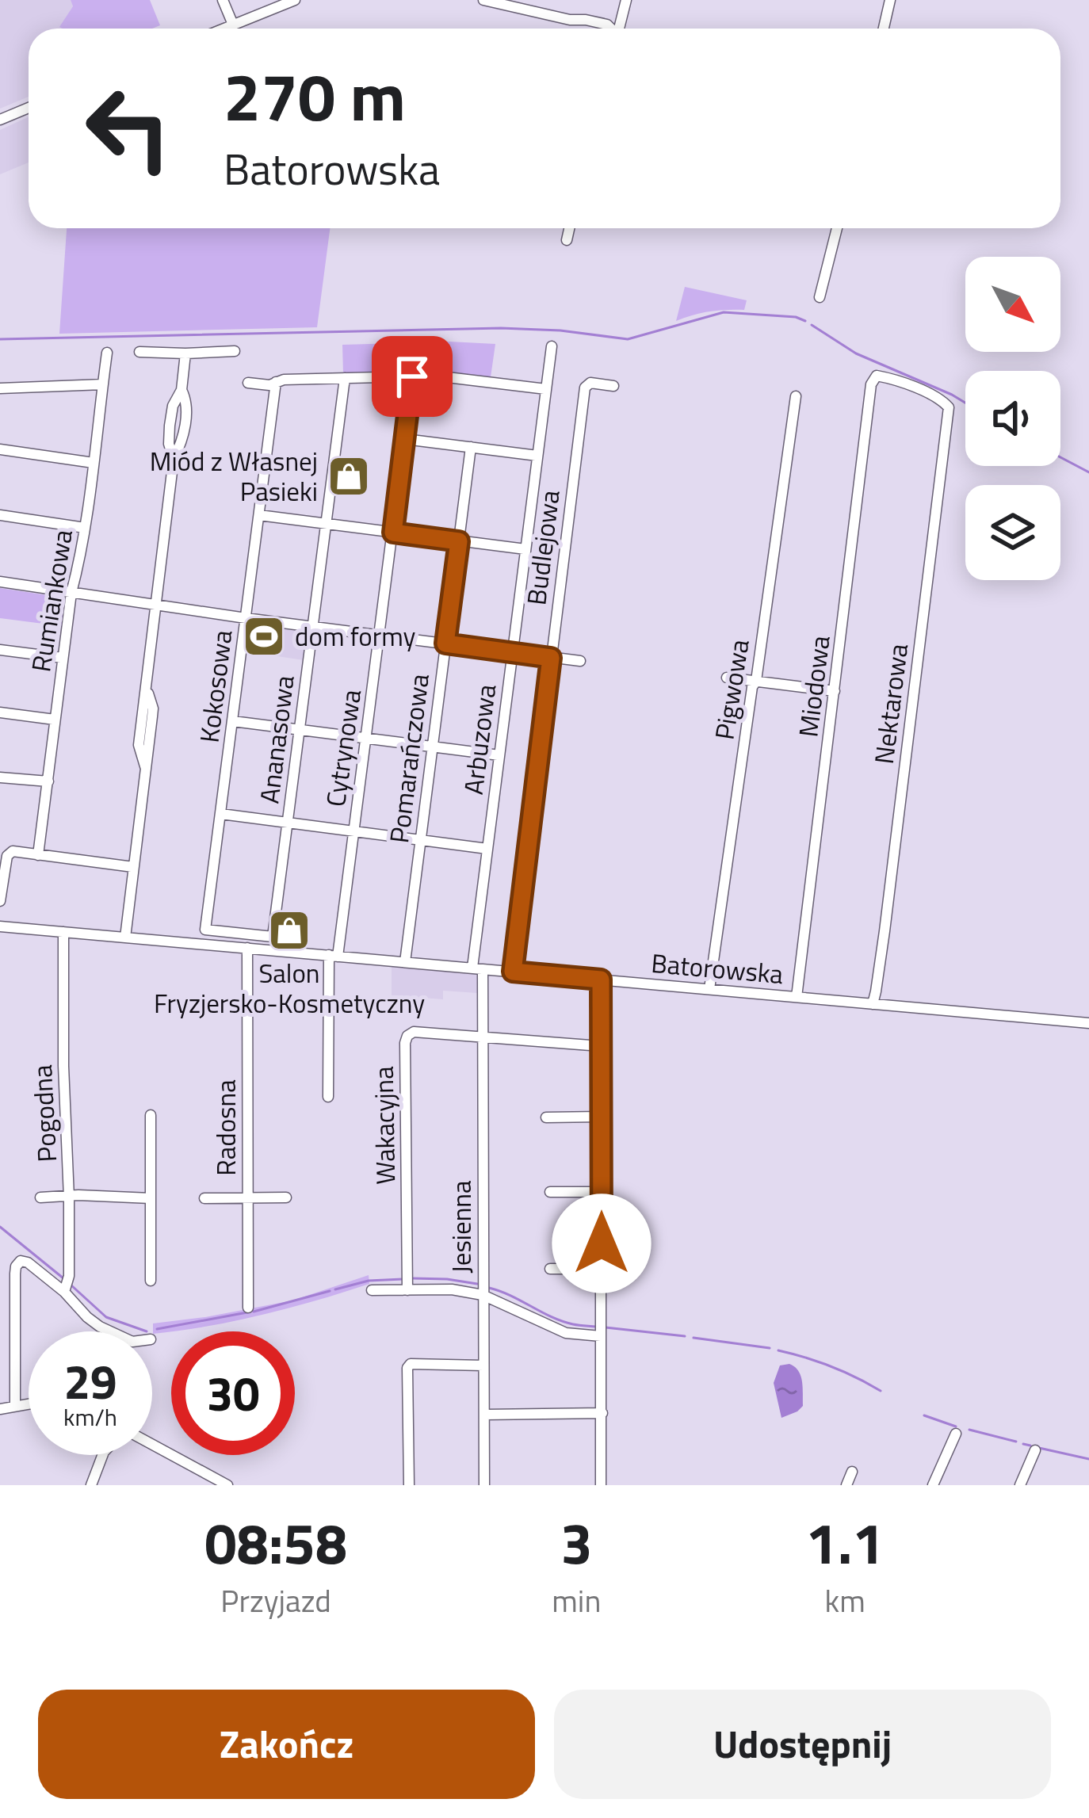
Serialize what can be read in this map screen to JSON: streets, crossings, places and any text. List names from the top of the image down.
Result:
{
  "streets": {
    "street": [
      "Budlejowa",
      "Rumiankowa",
      "Kokosowa",
      "Miodowa",
      "Pigwowa",
      "Nektarowa",
      "Ananasowa",
      "Arbuzowa",
      "Cytrynowa",
      "Pomarańczowa",
      "Batorowska",
      "Pogodna",
      "Wakacyjna",
      "Radosna",
      "Jesienna"
    ]
  },
  "crossings": [
    ["Budlejowa", "Batorowska"],
    ["Kokosowa", "Ananasowa"],
    ["Miodowa", "Nektarowa"],
    ["Miodowa", "Batorowska"],
    ["Pigwowa", "Batorowska"],
    ["Nektarowa", "Batorowska"],
    ["Arbuzowa", "Batorowska"],
    ["Arbuzowa", "Jesienna"],
    ["Cytrynowa", "Batorowska"],
    ["Pomarańczowa", "Batorowska"],
    ["Batorowska", "Pogodna"],
    ["Batorowska", "Radosna"],
    ["Batorowska", "Jesienna"],
    ["Wakacyjna", "Jesienna"]
  ],
  "places": {
    "shop": ["Miód z Własnej Pasieki", "Salon Fryzjersko-Kosmetyczny"],
    "sports": ["dom formy"]
  },
  "north": "bottom right",
  "page": {
    "turn": ["270 m", "Batorowska"],
    "speed": "29 km/h",
    "limit": "30",
    "eta": [
      "08:58",
      "Przyjazd",
      "3",
      "min",
      "1.1",
      "km"
    ],
    "buttons": ["Zakończ", "Udostępnij"]
  }
}
